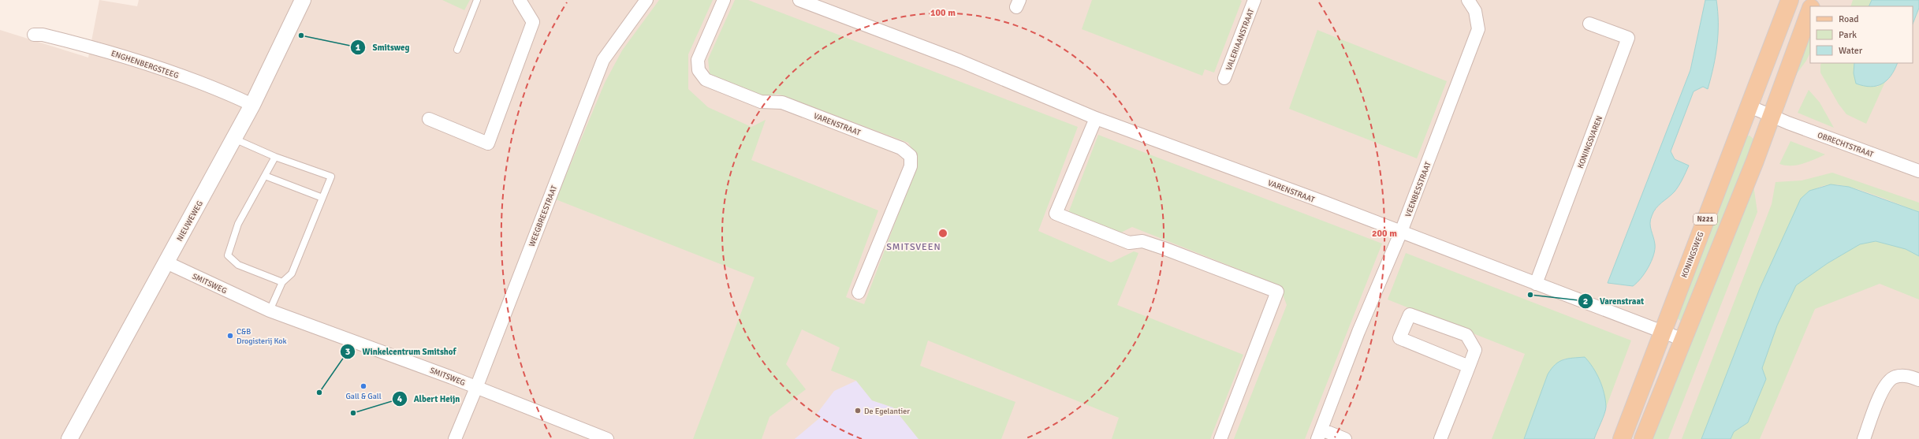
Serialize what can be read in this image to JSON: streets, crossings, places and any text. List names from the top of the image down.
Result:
{
  "streets": {
    "main road": ["N221", "KONINGSWEG"],
    "street": [
      "VALERIAANSTRAAT",
      "ENGHENBERGSTEEG",
      "VARENSTRAAT",
      "KONINGSVAREN",
      "OBRECHTSTRAAT",
      "VEENBESSTRAAT",
      "WEEGBREESTRAAT",
      "NIEUWEWEG",
      "SMITSWEG"
    ]
  },
  "crossings": [
    ["ENGHENBERGSTEEG", "NIEUWEWEG"],
    ["VARENSTRAAT", "KONINGSVAREN"],
    ["VARENSTRAAT", "VEENBESSTRAAT"],
    ["VARENSTRAAT", "N221"],
    ["VARENSTRAAT", "KONINGSWEG"],
    ["OBRECHTSTRAAT", "N221"],
    ["OBRECHTSTRAAT", "KONINGSWEG"],
    ["WEEGBREESTRAAT", "SMITSWEG"],
    ["NIEUWEWEG", "SMITSWEG"]
  ],
  "districts": ["SMITSVEEN"],
  "places": [
    "Smitsweg",
    "Varenstraat",
    "C&B Drogisterij Kok",
    "Gall & Gall",
    "Winkelcentrum Smitshof",
    "De Egelantier",
    "Albert Heijn"
  ],
  "legend": ["Road", "Park", "Water"],
  "rings": ["100 m", "200 m"]
}
